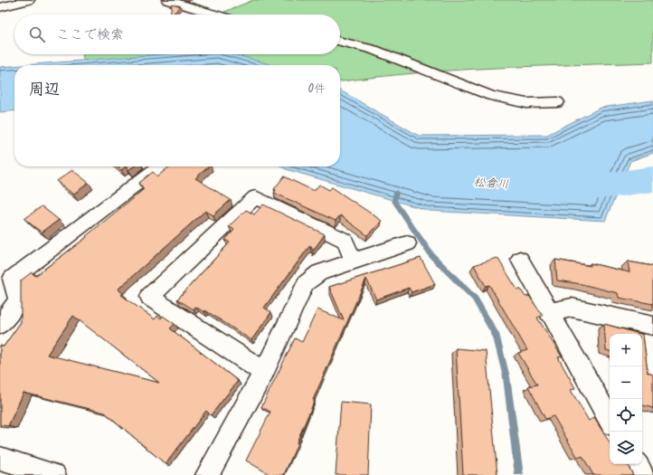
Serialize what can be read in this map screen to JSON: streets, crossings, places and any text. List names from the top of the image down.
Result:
{
  "water": ["松倉川"],
  "page": {
    "search": "ここで検索",
    "heading": ["周辺", "0件"],
    "map_buttons": ["+", "−"]
  }
}
